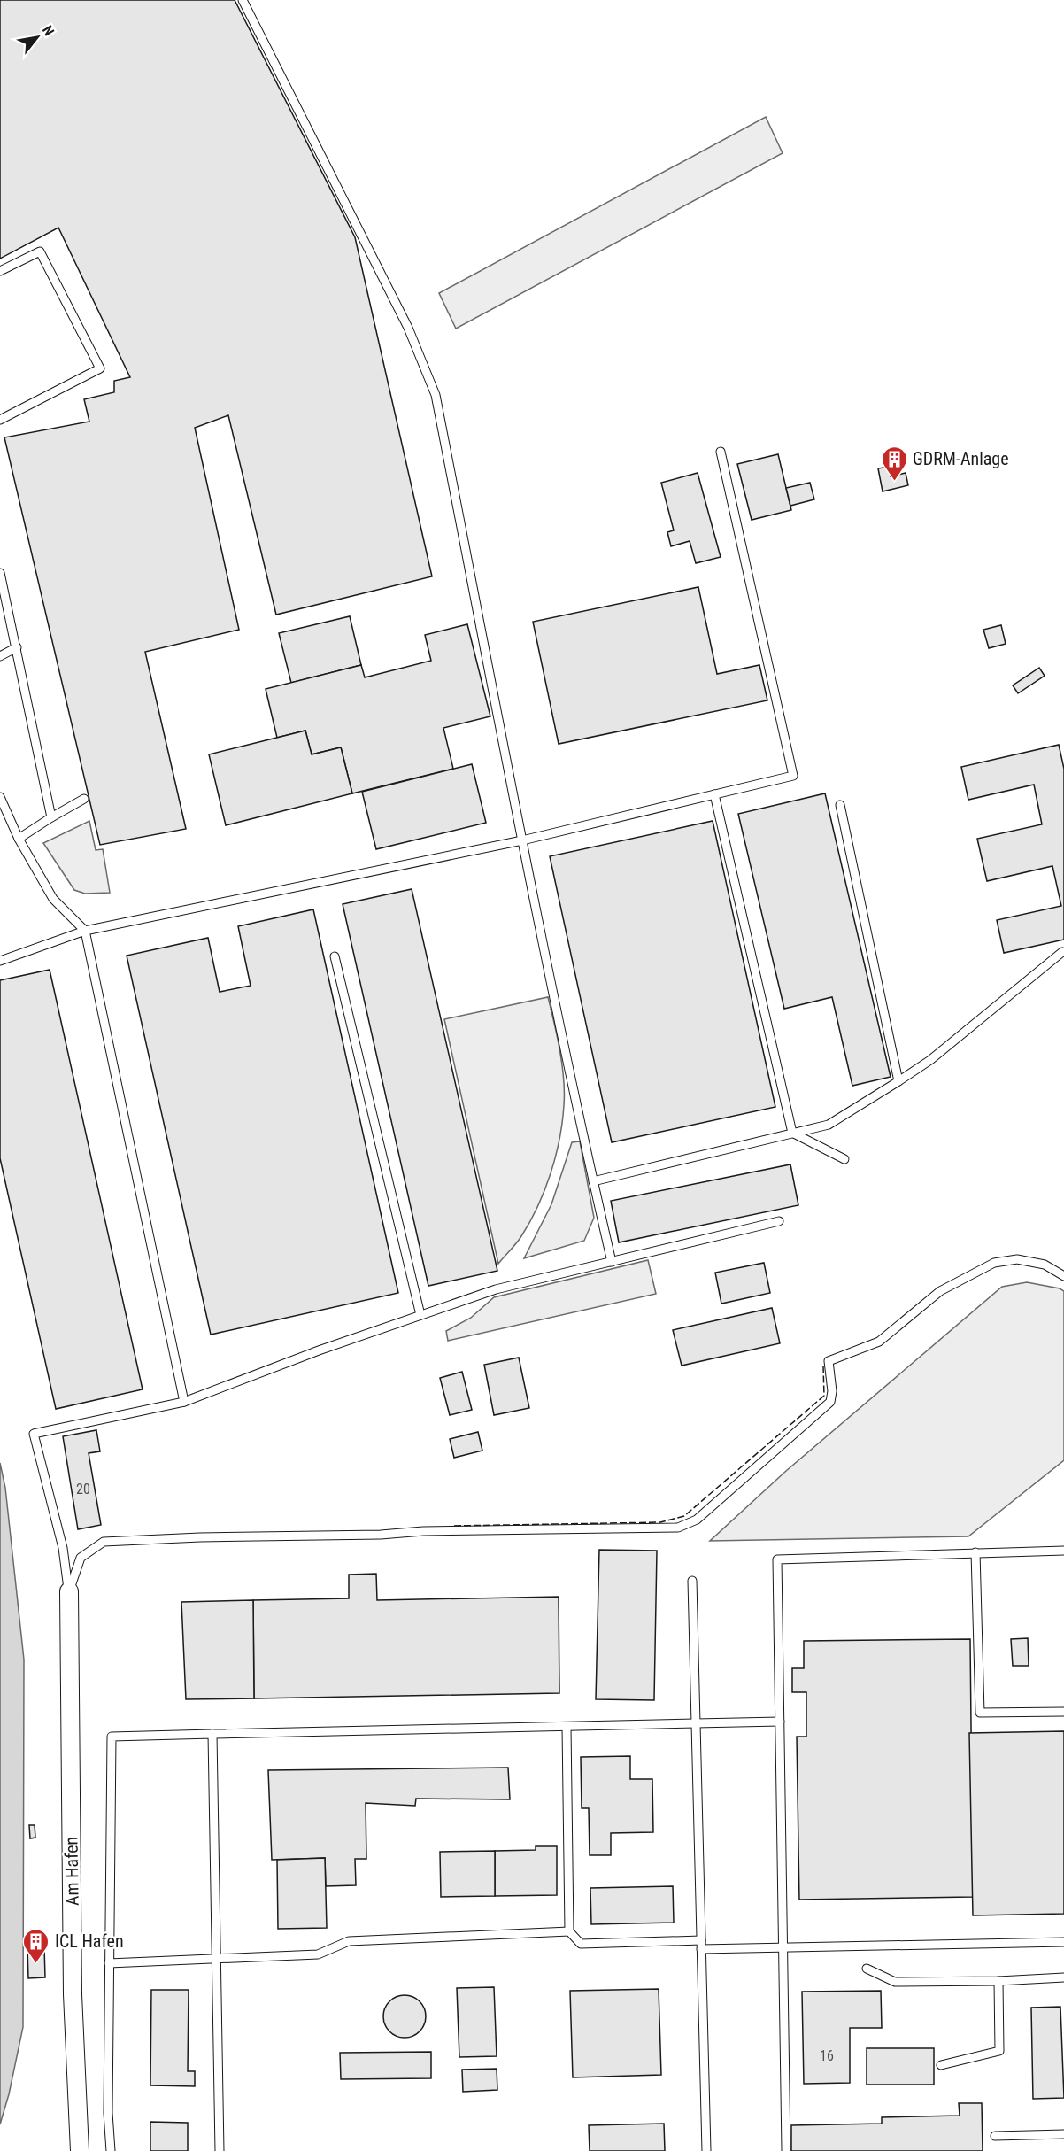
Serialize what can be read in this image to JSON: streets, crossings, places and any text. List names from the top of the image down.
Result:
{
  "streets": {
    "street": ["Am Hafen"]
  },
  "places": {
    "building": ["GDRM-Anlage", "ICL Hafen"]
  },
  "house_numbers": ["20", "16"],
  "north": "top right"
}
